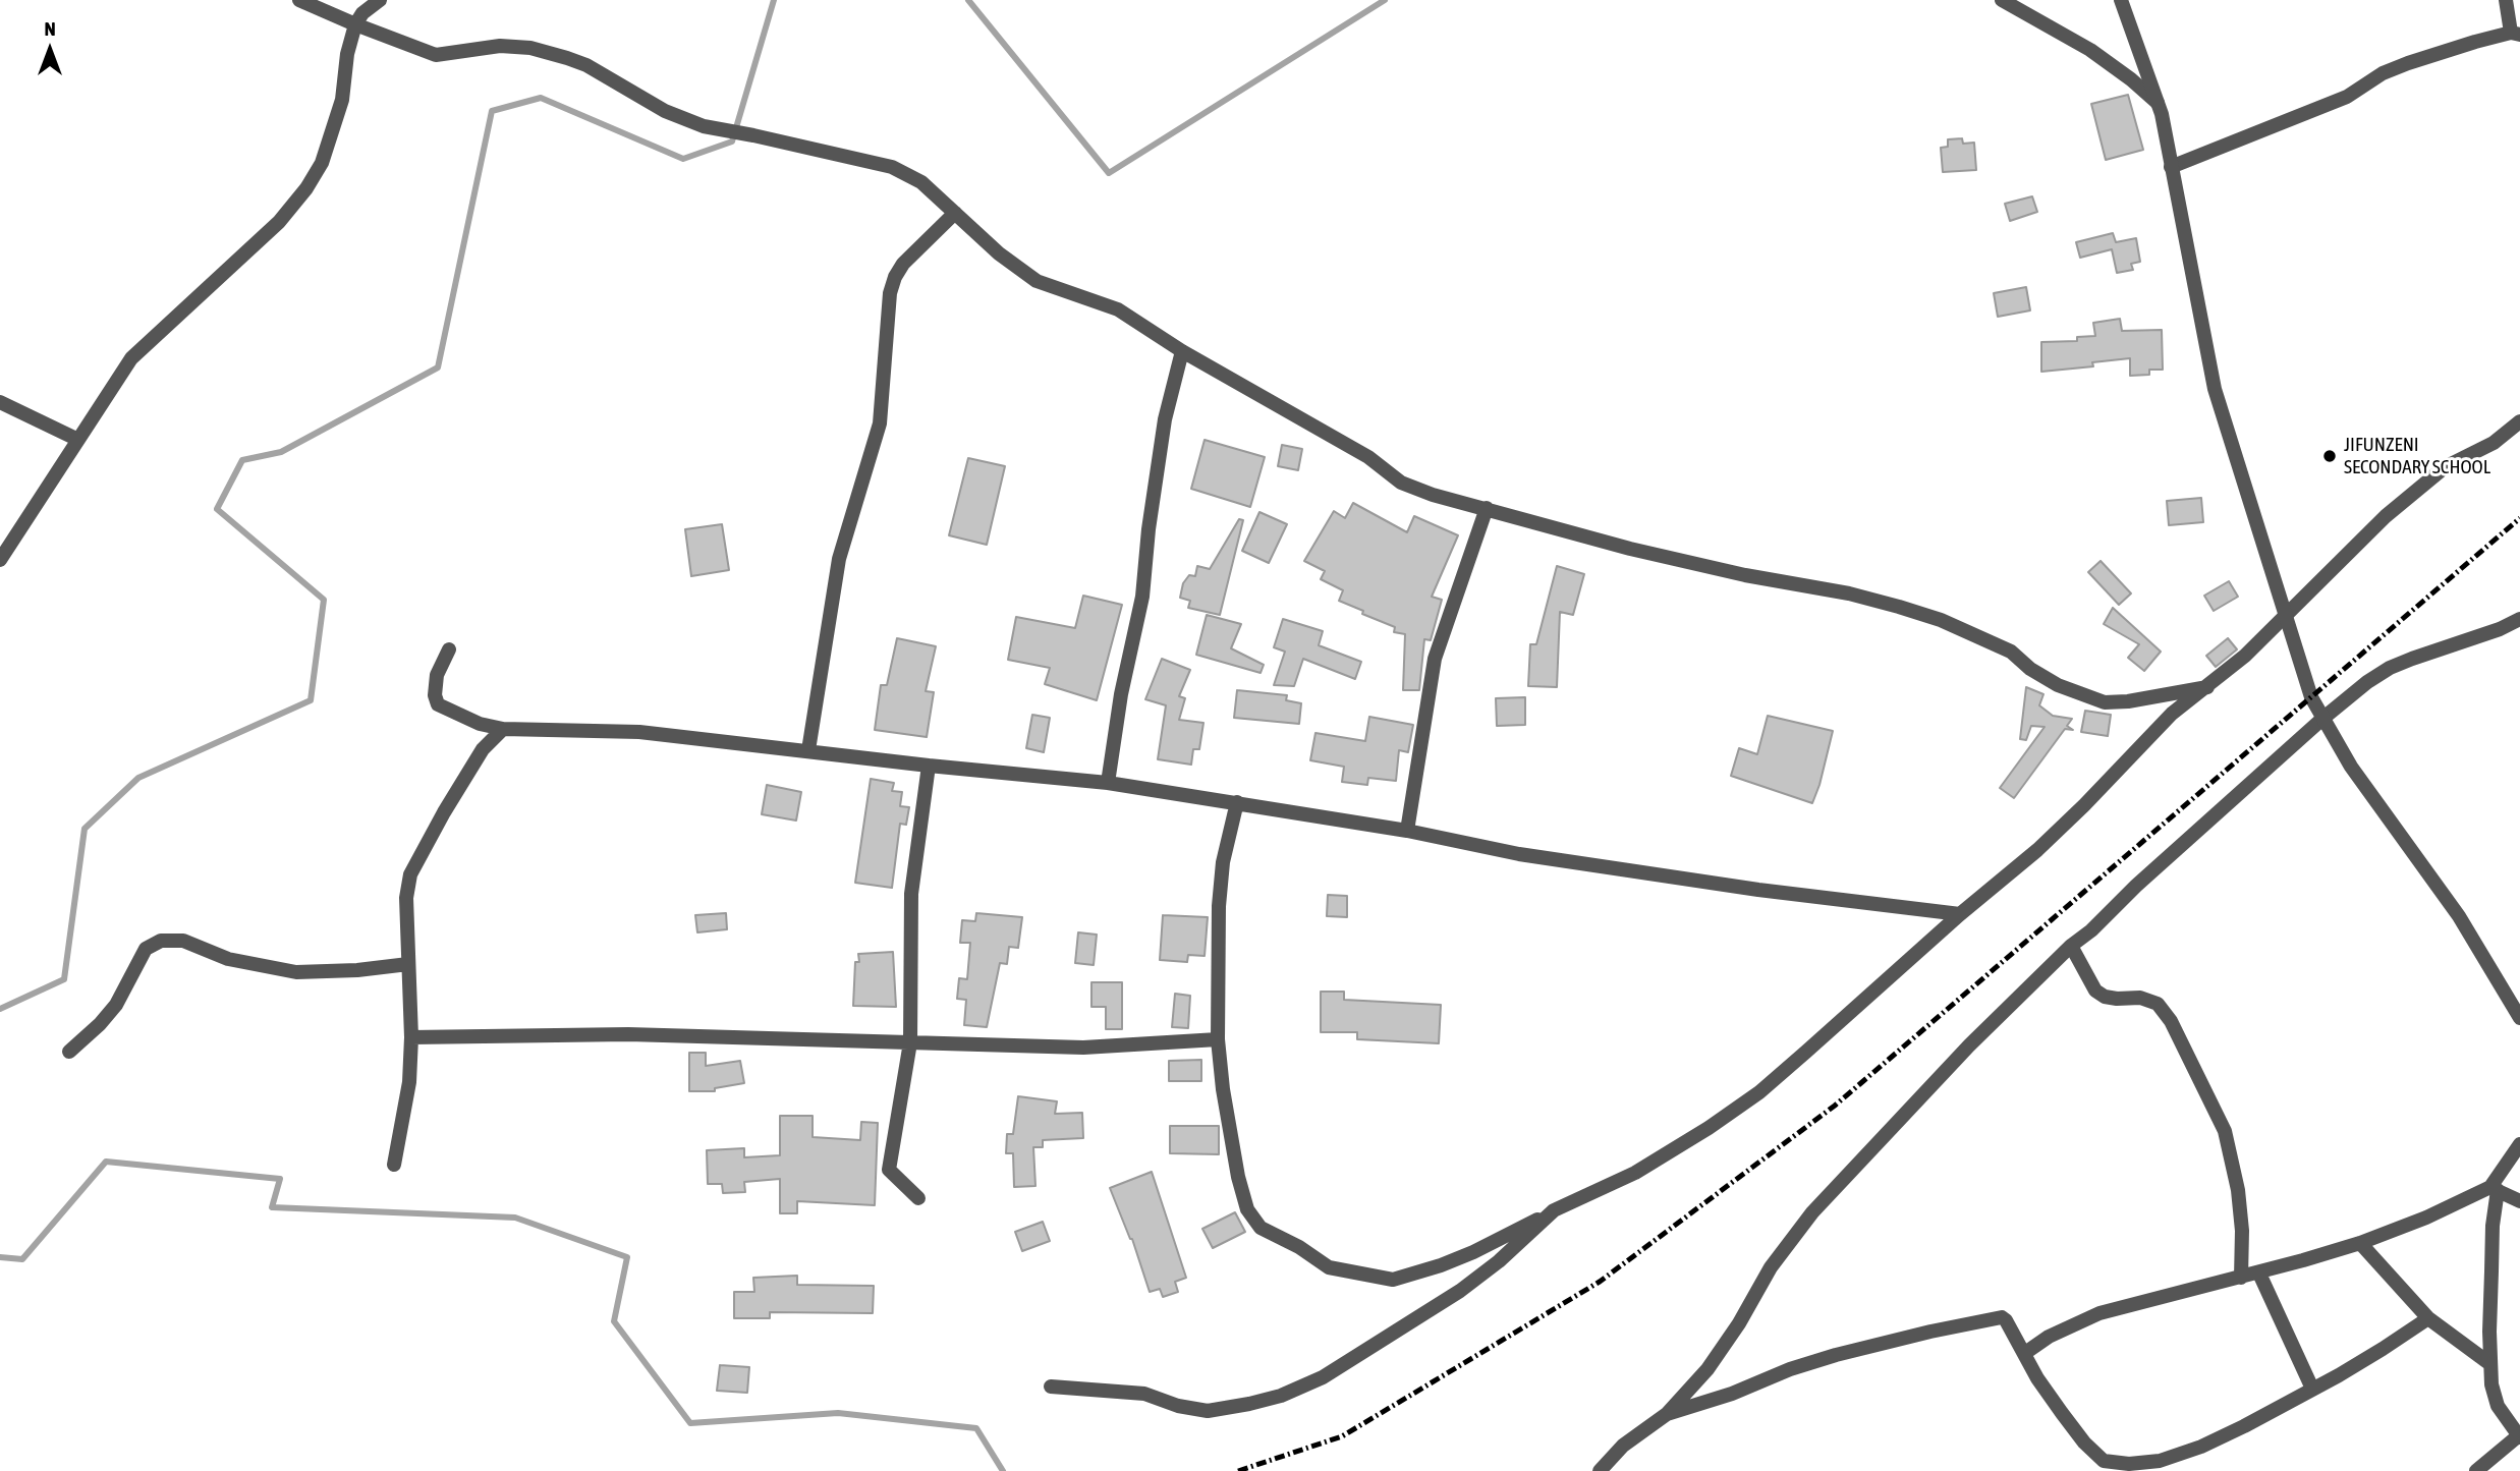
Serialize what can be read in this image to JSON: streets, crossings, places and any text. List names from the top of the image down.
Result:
{
  "places": ["JIFUNZENI SECONDARY SCHOOL"],
  "north": "top"
}
